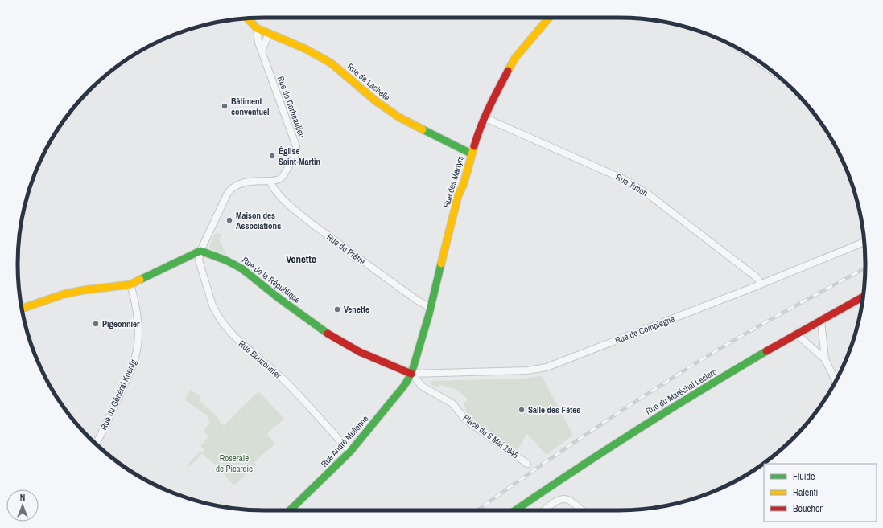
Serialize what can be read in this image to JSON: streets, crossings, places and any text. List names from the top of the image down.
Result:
{
  "streets": {
    "street": [
      "Rue de Lachelle",
      "Rue de Corbeaulieu",
      "Rue des Martyrs",
      "Rue Tunon",
      "Rue du Prêtre",
      "Rue de la République",
      "Rue de Compiègne",
      "Rue Bouzonnier",
      "Rue du Maréchal Leclerc",
      "Rue du Général Koenig",
      "Place du 8 Mai 1945",
      "Rue André Mellenne"
    ]
  },
  "crossings": [
    ["Rue de Lachelle", "Rue de Corbeaulieu"],
    ["Rue de Lachelle", "Rue des Martyrs"],
    ["Rue de Corbeaulieu", "Rue du Prêtre"],
    ["Rue de Corbeaulieu", "Rue de la République"],
    ["Rue de Corbeaulieu", "Rue Bouzonnier"],
    ["Rue des Martyrs", "Rue Tunon"],
    ["Rue des Martyrs", "Rue du Prêtre"],
    ["Rue des Martyrs", "Rue de la République"],
    ["Rue des Martyrs", "Rue de Compiègne"],
    ["Rue des Martyrs", "Place du 8 Mai 1945"],
    ["Rue des Martyrs", "Rue André Mellenne"],
    ["Rue Tunon", "Rue de Compiègne"],
    ["Rue de la République", "Rue de Compiègne"],
    ["Rue de la République", "Rue Bouzonnier"],
    ["Rue de la République", "Place du 8 Mai 1945"],
    ["Rue de la République", "Rue André Mellenne"],
    ["Rue de Compiègne", "Place du 8 Mai 1945"],
    ["Rue de Compiègne", "Rue André Mellenne"],
    ["Rue Bouzonnier", "Rue André Mellenne"],
    ["Place du 8 Mai 1945", "Rue André Mellenne"]
  ],
  "districts": ["Venette"],
  "parks": ["Roseraie de Picardie"],
  "places": [
    "Bâtiment conventuel",
    "Église Saint-Martin",
    "Maison des Associations",
    "Venette",
    "Pigeonnier",
    "Salle des Fêtes"
  ],
  "legend": ["Fluide", "Ralenti", "Bouchon"],
  "north": "top"
}
